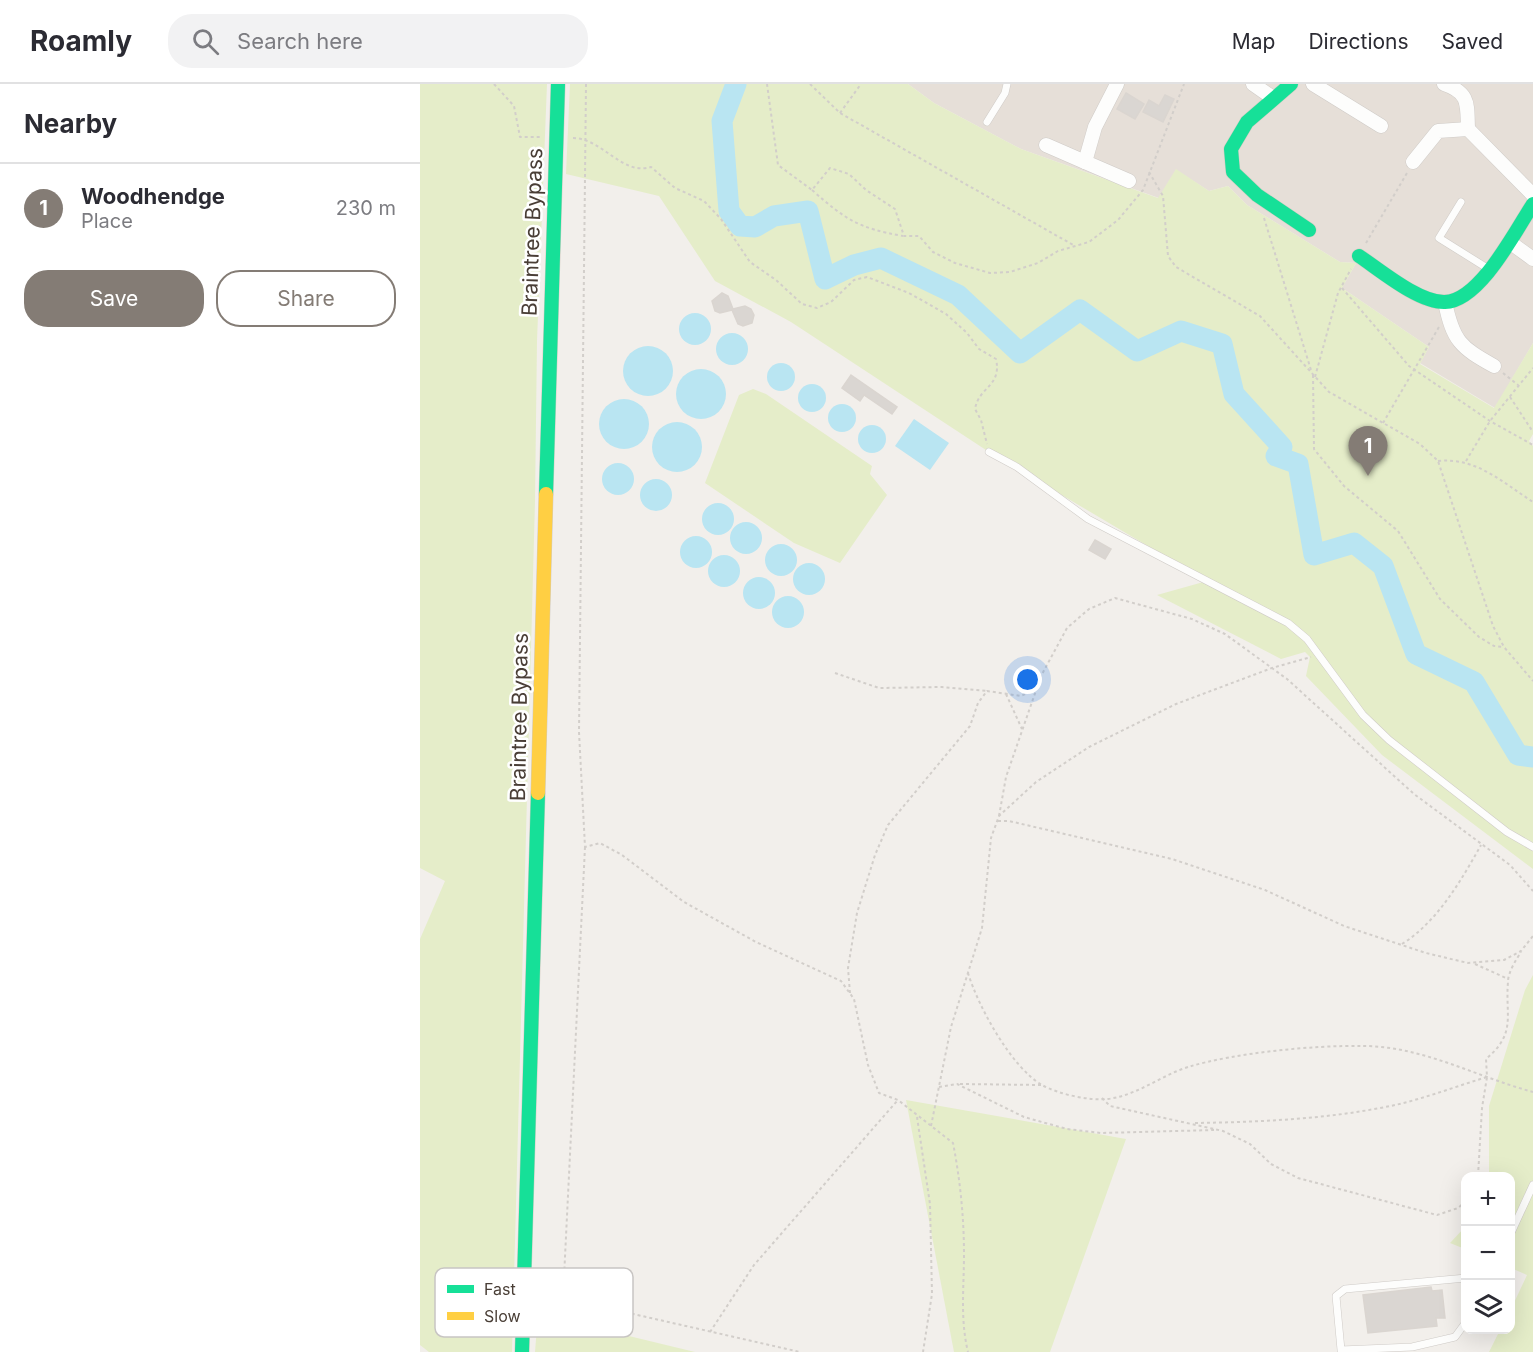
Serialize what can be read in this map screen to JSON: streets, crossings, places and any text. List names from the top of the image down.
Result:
{
  "streets": {
    "main road": ["Braintree Bypass"]
  },
  "legend": ["Fast", "Slow"],
  "page": {
    "header": "Roamly",
    "search": "Search here",
    "nav": ["Map", "Directions", "Saved"],
    "heading": "Nearby",
    "list": [
      {
        "mark": "1",
        "name": "Woodhendge",
        "note": "Place",
        "value": "230 m"
      }
    ],
    "buttons": ["Save", "Share"],
    "pins": "1",
    "map_buttons": ["+", "−"]
  }
}
